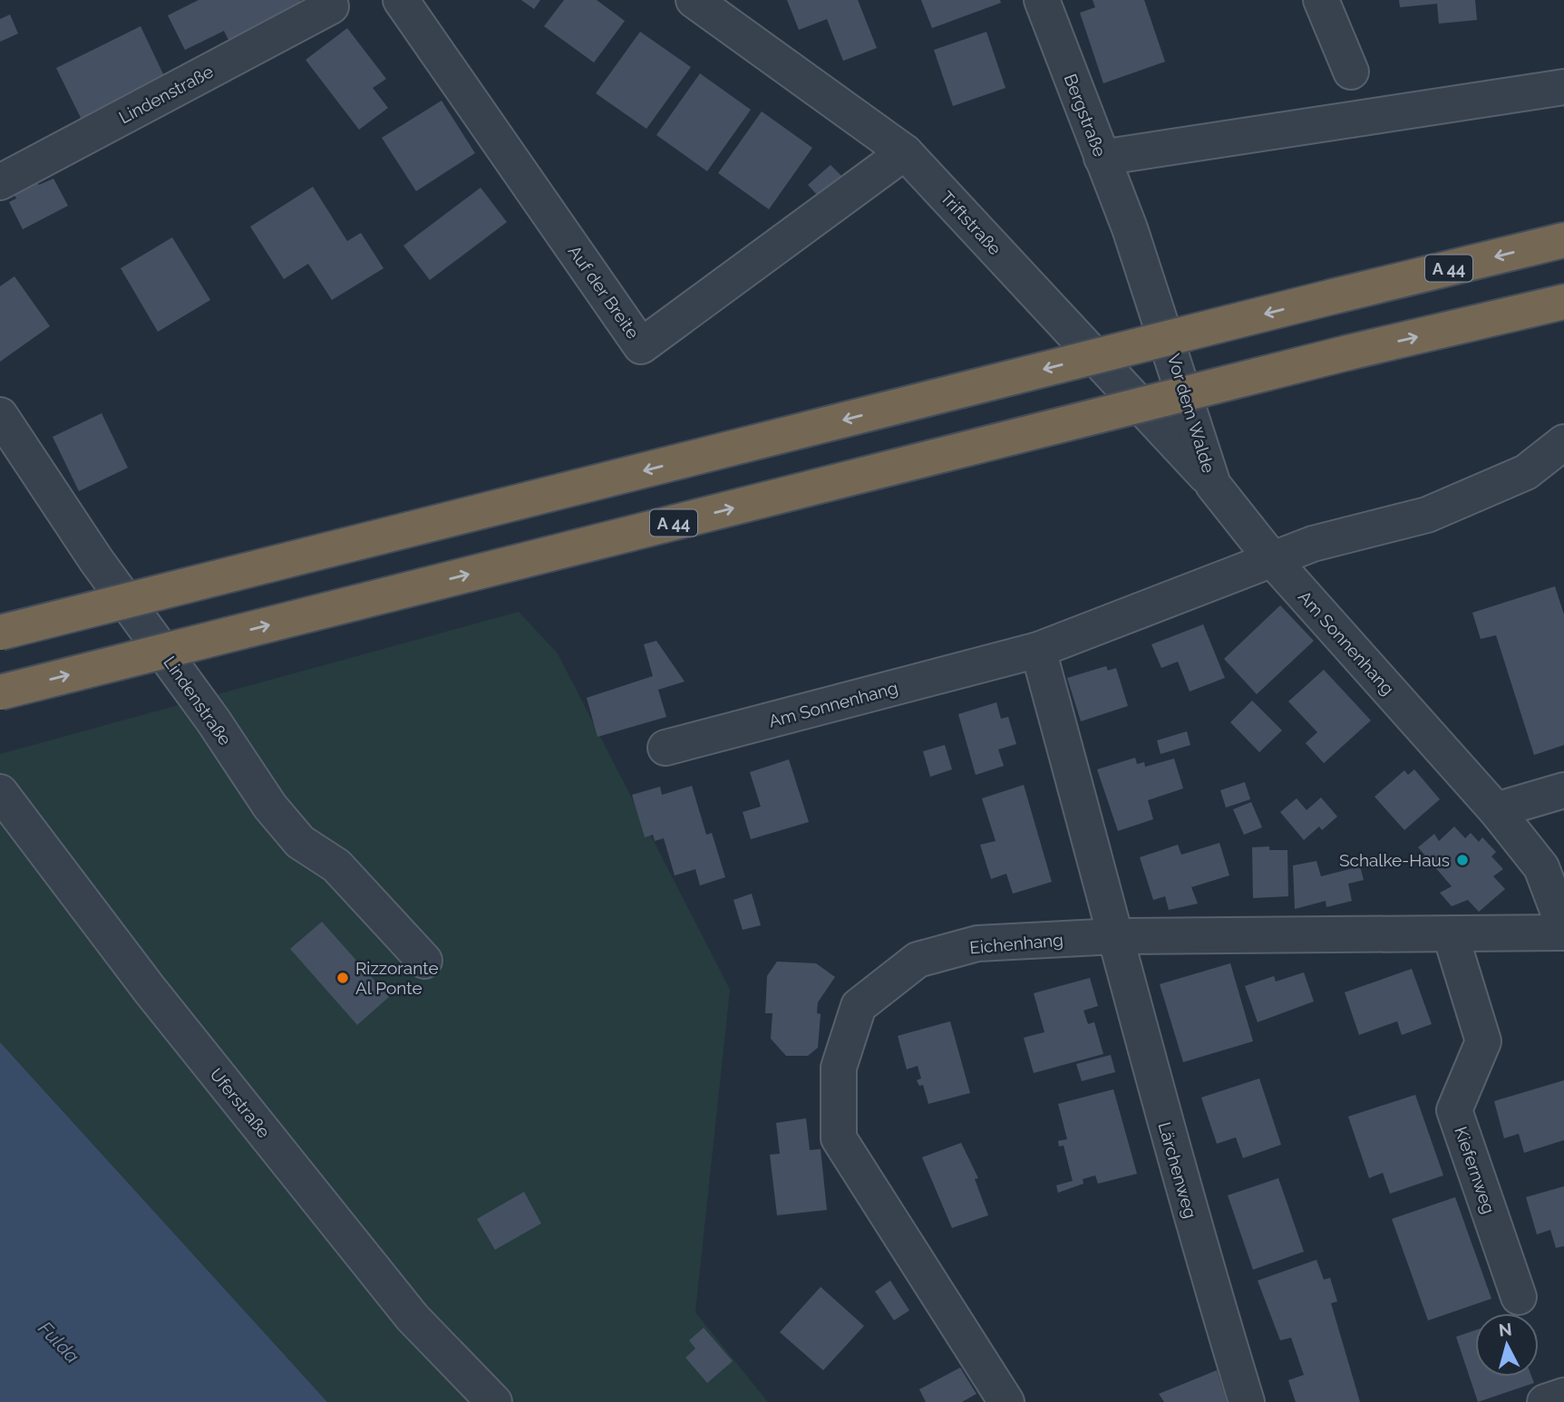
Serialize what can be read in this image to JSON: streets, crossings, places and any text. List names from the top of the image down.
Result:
{
  "streets": {
    "highway": ["A 44"],
    "street": [
      "Lindenstraße",
      "Bergstraße",
      "Triftstraße",
      "Auf der Breite",
      "Vor dem Walde",
      "Am Sonnenhang",
      "Eichenhang",
      "Uferstraße",
      "Lärchenweg",
      "Kiefernweg"
    ]
  },
  "crossings": [
    ["Bergstraße", "Vor dem Walde"],
    ["Triftstraße", "Auf der Breite"],
    ["Triftstraße", "Vor dem Walde"],
    ["Vor dem Walde", "Am Sonnenhang"],
    ["Eichenhang", "Lärchenweg"],
    ["Eichenhang", "Kiefernweg"]
  ],
  "water": ["Fulda"],
  "places": ["Schalke-Haus", "Rizzorante Al Ponte"],
  "north": "top"
}
